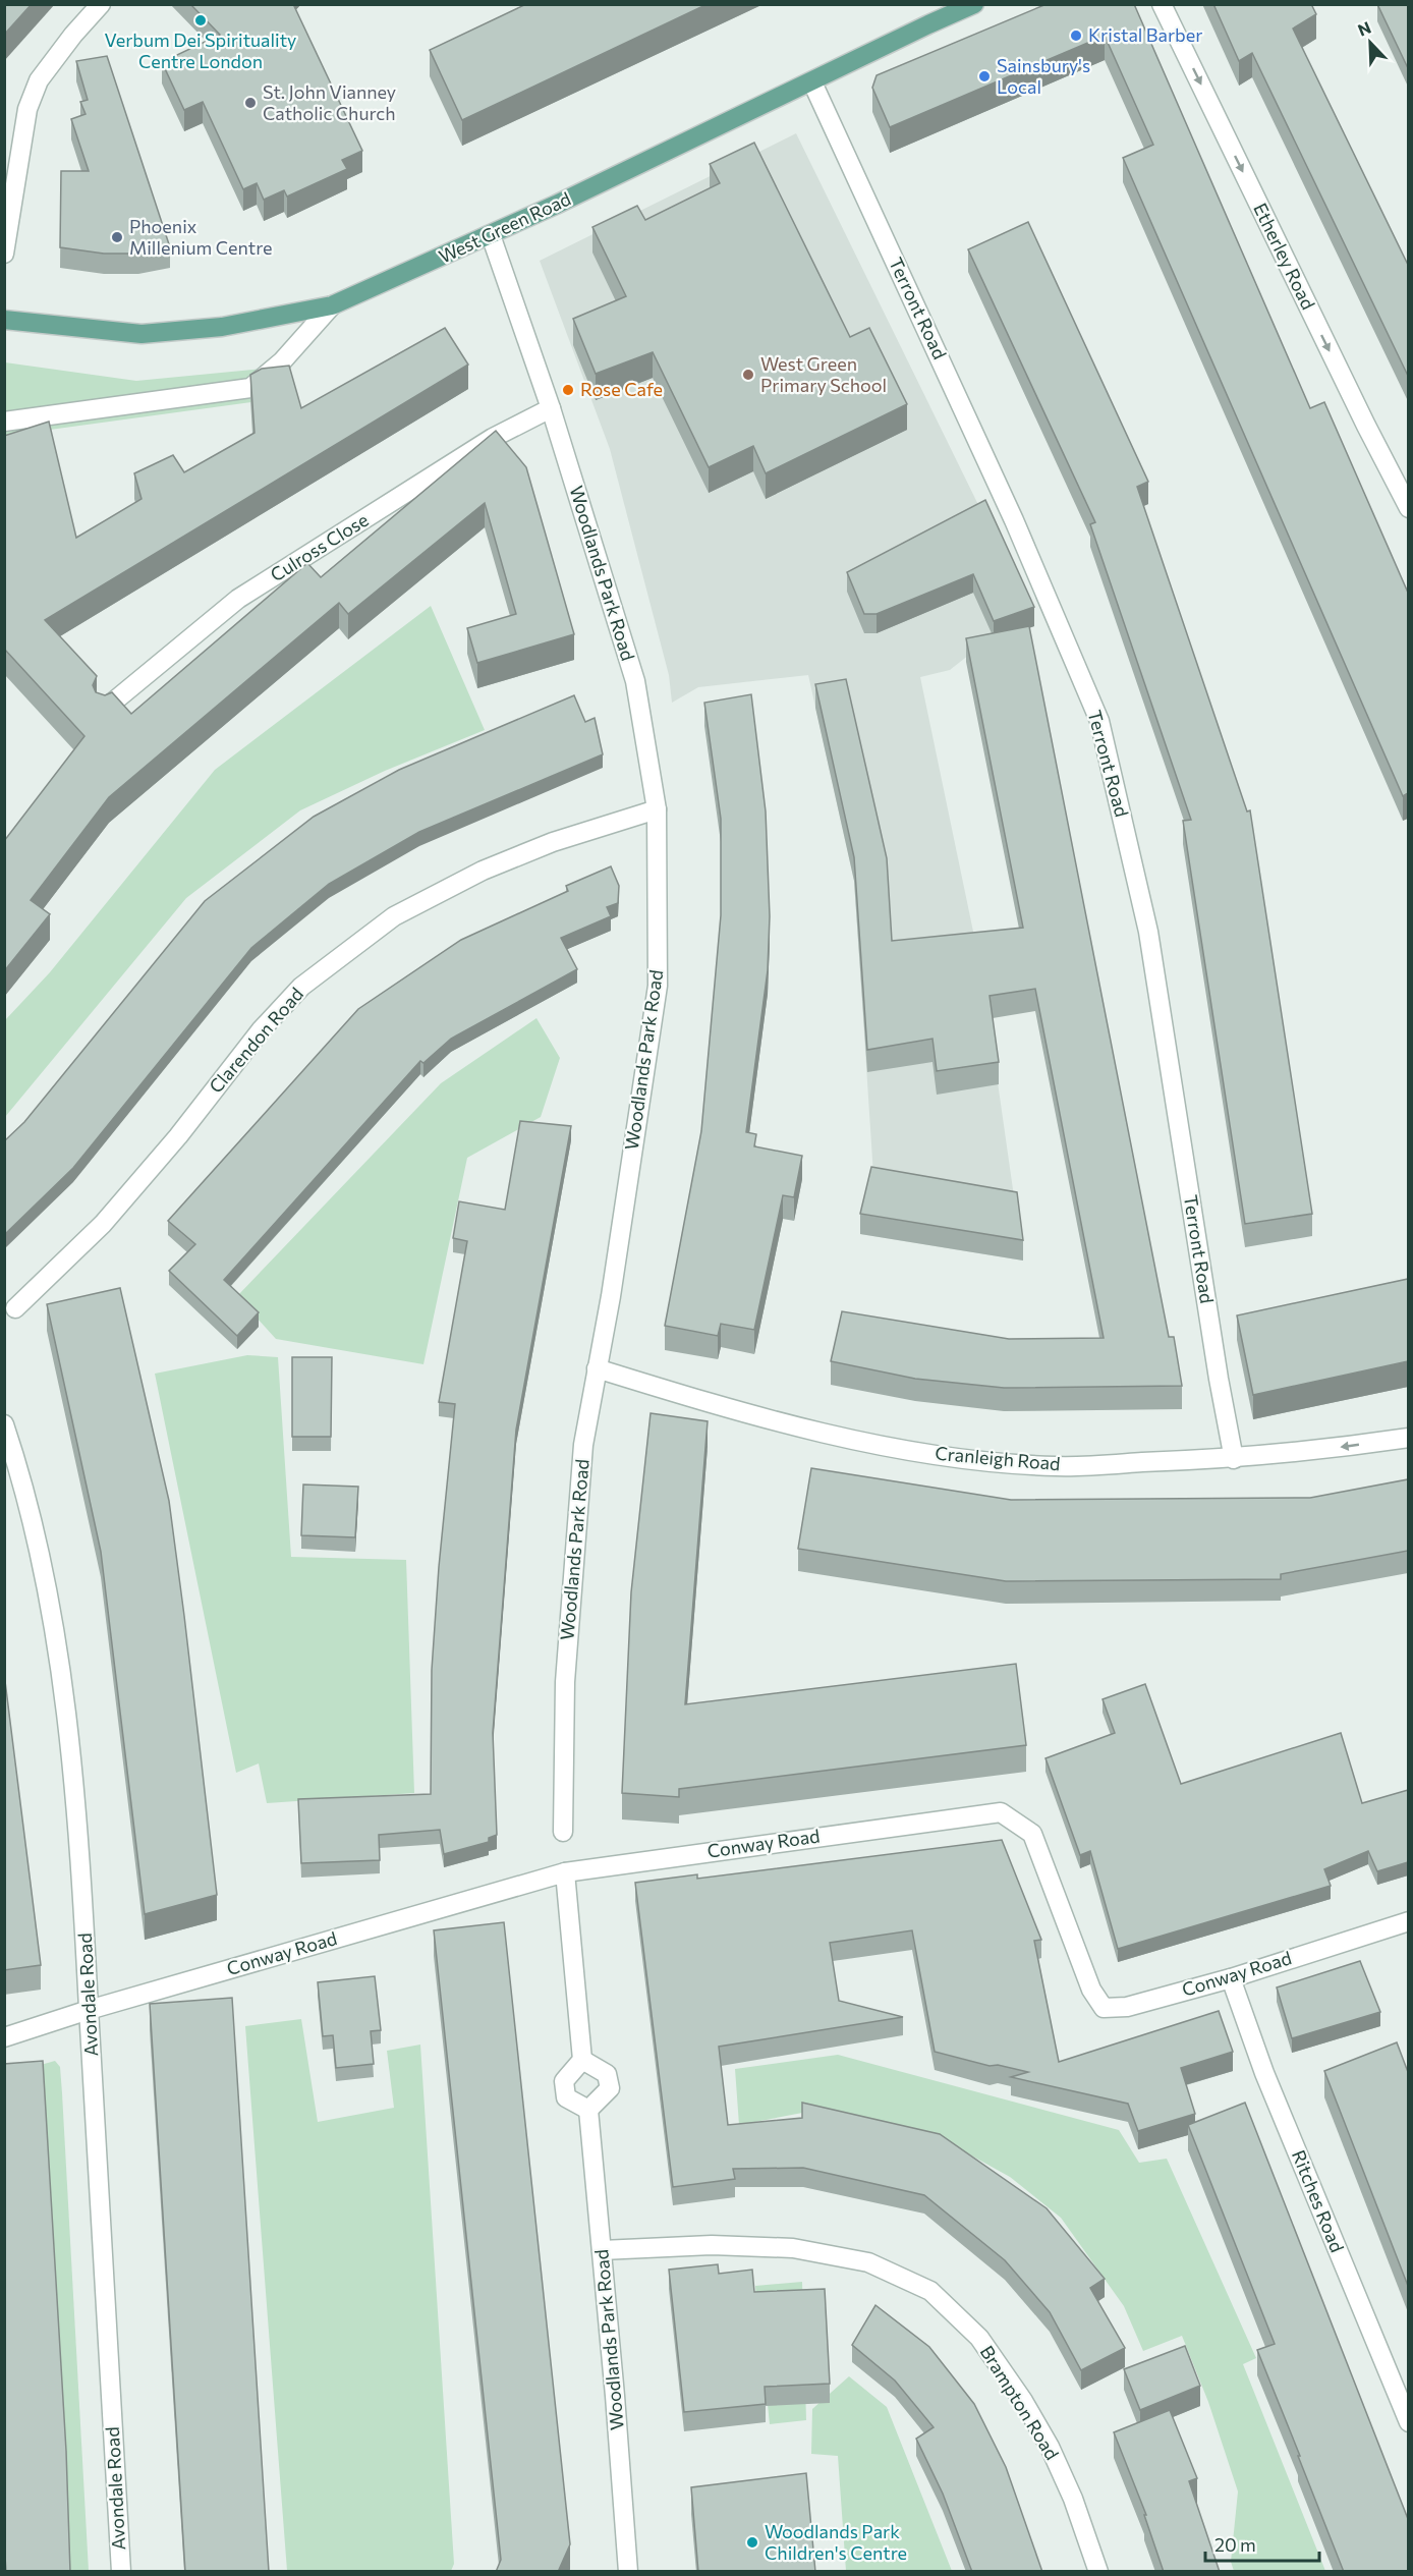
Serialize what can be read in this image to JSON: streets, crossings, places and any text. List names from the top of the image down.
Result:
{
  "streets": {
    "main road": ["West Green Road"],
    "street": [
      "Etherley Road",
      "Terront Road",
      "Culross Close",
      "Woodlands Park Road",
      "Clarendon Road",
      "Cranleigh Road",
      "Conway Road",
      "Avondale Road",
      "Ritches Road",
      "Brampton Road"
    ]
  },
  "crossings": [
    ["West Green Road", "Terront Road"],
    ["West Green Road", "Woodlands Park Road"],
    ["Terront Road", "Cranleigh Road"],
    ["Culross Close", "Woodlands Park Road"],
    ["Woodlands Park Road", "Clarendon Road"],
    ["Woodlands Park Road", "Cranleigh Road"],
    ["Woodlands Park Road", "Brampton Road"],
    ["Conway Road", "Avondale Road"],
    ["Conway Road", "Ritches Road"]
  ],
  "one_way": ["Etherley Road"],
  "places": [
    "Verbum Dei Spirituality Centre London",
    "Kristal Barber",
    "Sainsbury's Local",
    "St. John Vianney Catholic Church",
    "Phoenix Millenium Centre",
    "West Green Primary School",
    "Rose Cafe",
    "Woodlands Park Children's Centre"
  ],
  "scale_bar": "20 m",
  "north": "top left"
}
